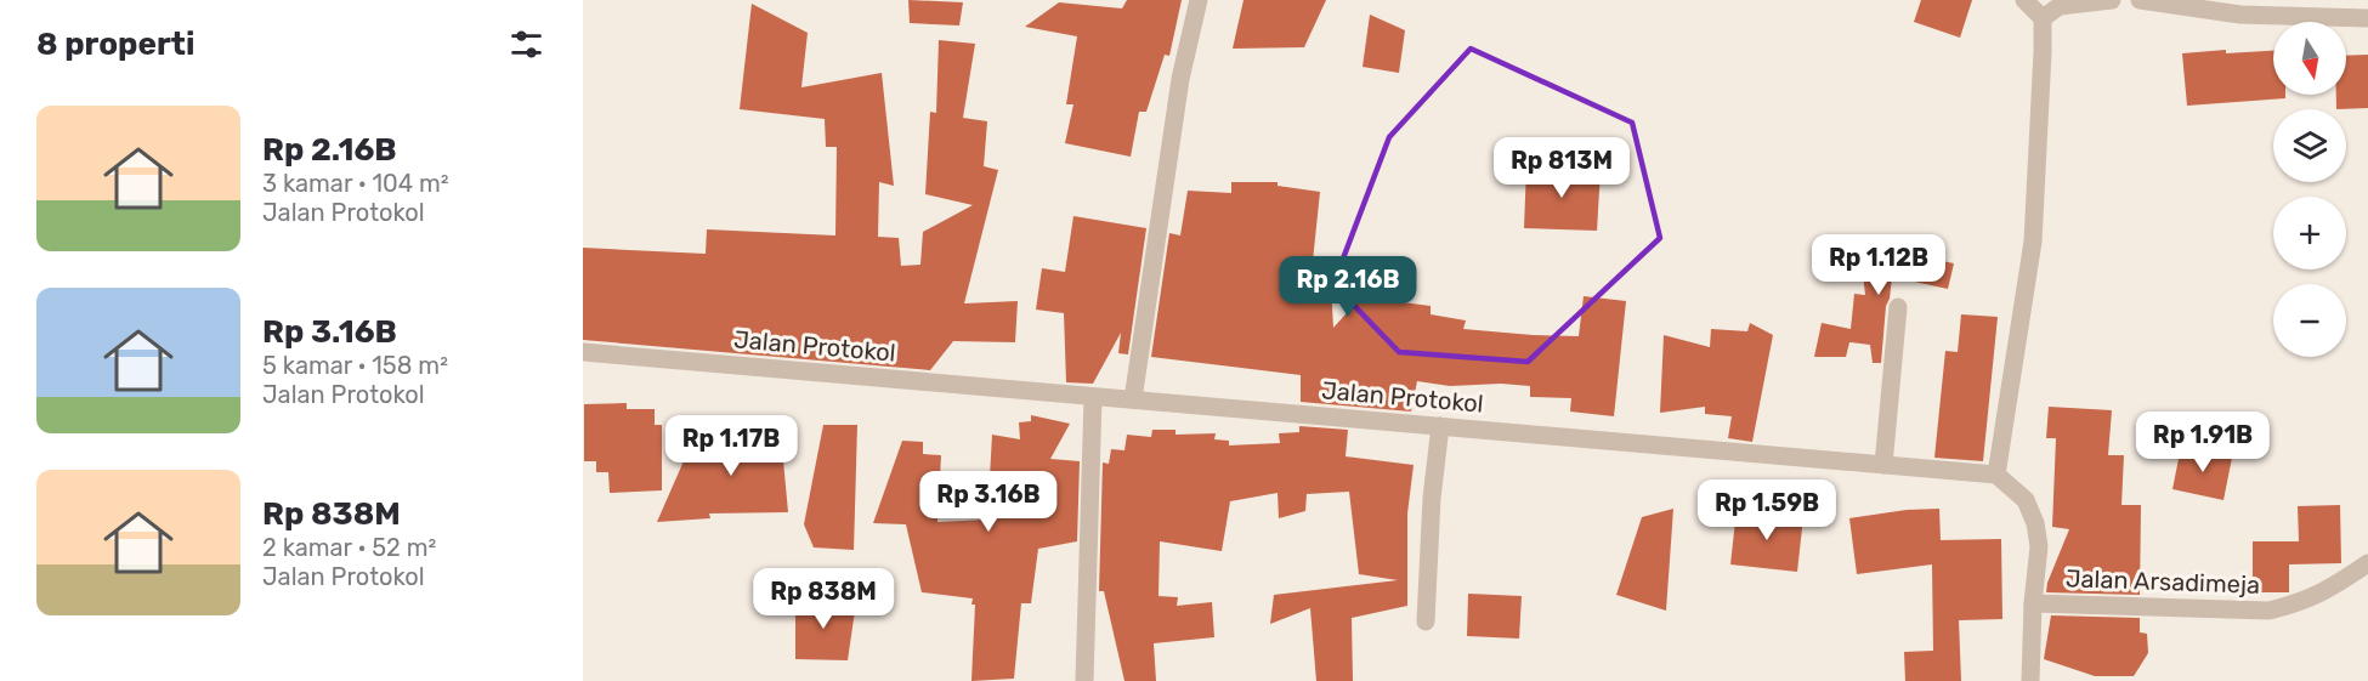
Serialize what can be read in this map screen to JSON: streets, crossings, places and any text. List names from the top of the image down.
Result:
{
  "streets": {
    "street": ["Jalan Protokol", "Jalan Arsadimeja"]
  },
  "north": "bottom",
  "page": {
    "heading": "8 properti",
    "map_buttons": ["+", "−"],
    "list": [
      {
        "name": "Rp 2.16B",
        "note": "3 kamar · 104 m² · Jalan Protokol"
      },
      {
        "name": "Rp 3.16B",
        "note": "5 kamar · 158 m² · Jalan Protokol"
      },
      {
        "name": "Rp 838M",
        "note": "2 kamar · 52 m² · Jalan Protokol"
      }
    ],
    "price": [
      "Rp 813M",
      "Rp 1.12B",
      "Rp 2.16B",
      "Rp 1.91B",
      "Rp 1.17B",
      "Rp 3.16B",
      "Rp 1.59B",
      "Rp 838M"
    ]
  }
}
